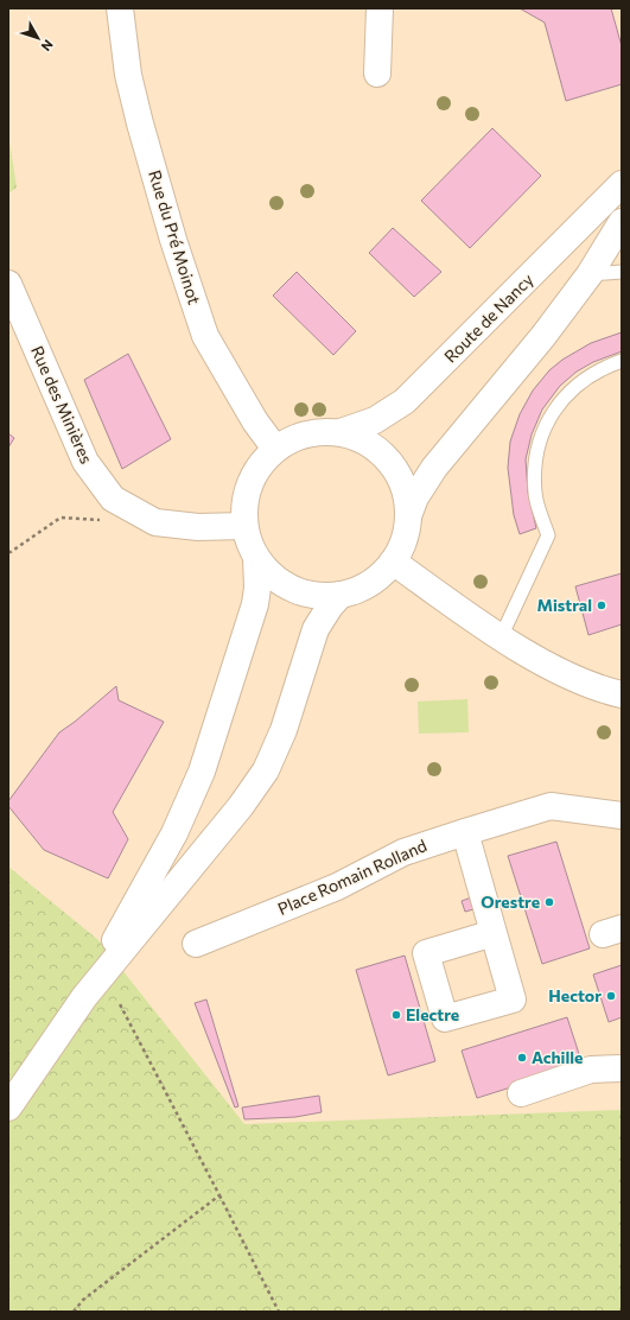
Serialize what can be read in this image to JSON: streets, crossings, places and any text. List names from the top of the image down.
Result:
{
  "streets": {
    "main road": [
      "Rue du Pré Moinot",
      "Route de Nancy",
      "Rue des Minières",
      "Place Romain Rolland"
    ]
  },
  "crossings": [
    ["Rue du Pré Moinot", "Route de Nancy"],
    ["Rue du Pré Moinot", "Rue des Minières"],
    ["Route de Nancy", "Rue des Minières"]
  ],
  "places": [
    "Mistral",
    "Orestre",
    "Hector",
    "Electre",
    "Achille"
  ],
  "north": "bottom right"
}
